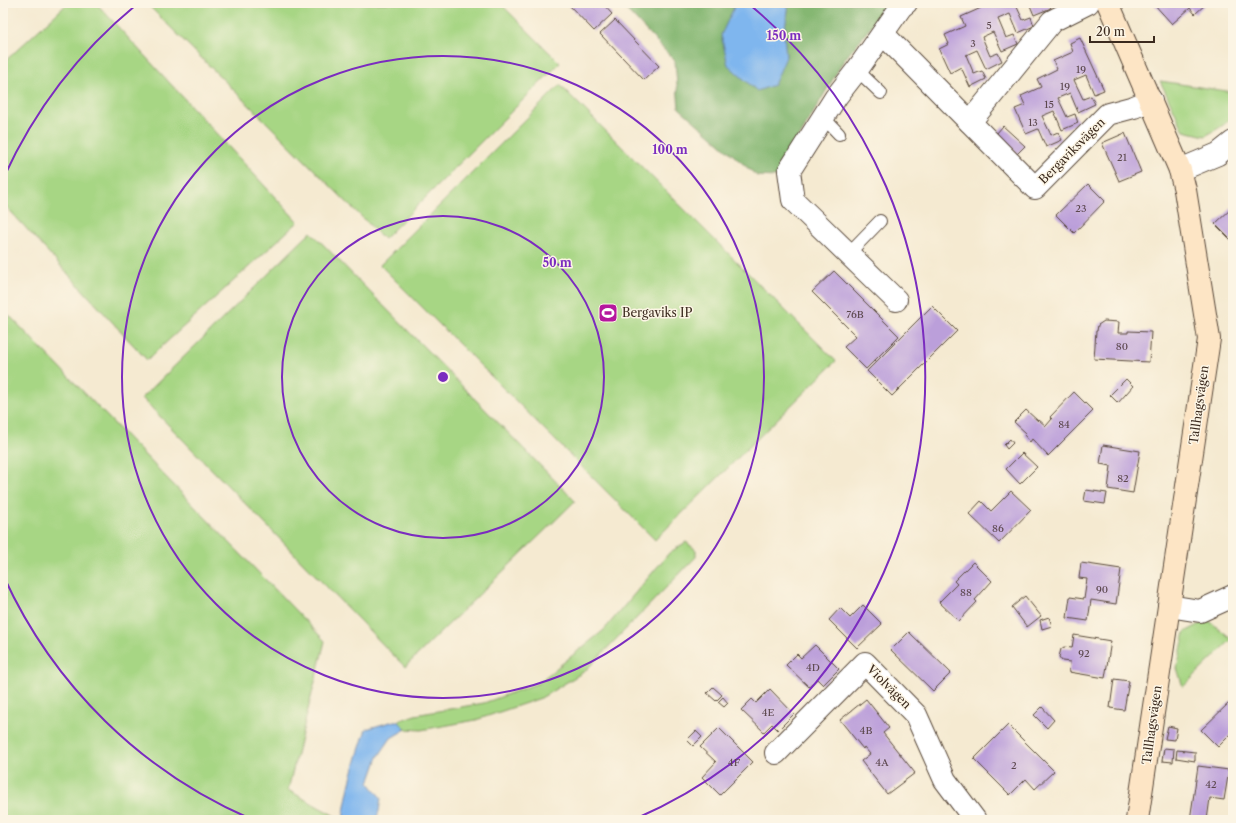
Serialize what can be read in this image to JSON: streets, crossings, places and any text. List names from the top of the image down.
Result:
{
  "streets": {
    "main road": ["Tallhagsvägen"],
    "street": ["Bergaviksvägen", "Violvägen"]
  },
  "crossings": [
    ["Bergaviksvägen", "Tallhagsvägen"]
  ],
  "places": {
    "sports": ["Bergaviks IP"]
  },
  "house_numbers": [
    "5",
    "3",
    "19",
    "19",
    "15",
    "13",
    "21",
    "23",
    "76B",
    "80",
    "84",
    "82",
    "86",
    "90",
    "88",
    "92",
    "4D",
    "4E",
    "4B",
    "4F",
    "4A",
    "2",
    "42"
  ],
  "scale_bar": "20 m",
  "rings": ["150 m", "100 m", "50 m"]
}
